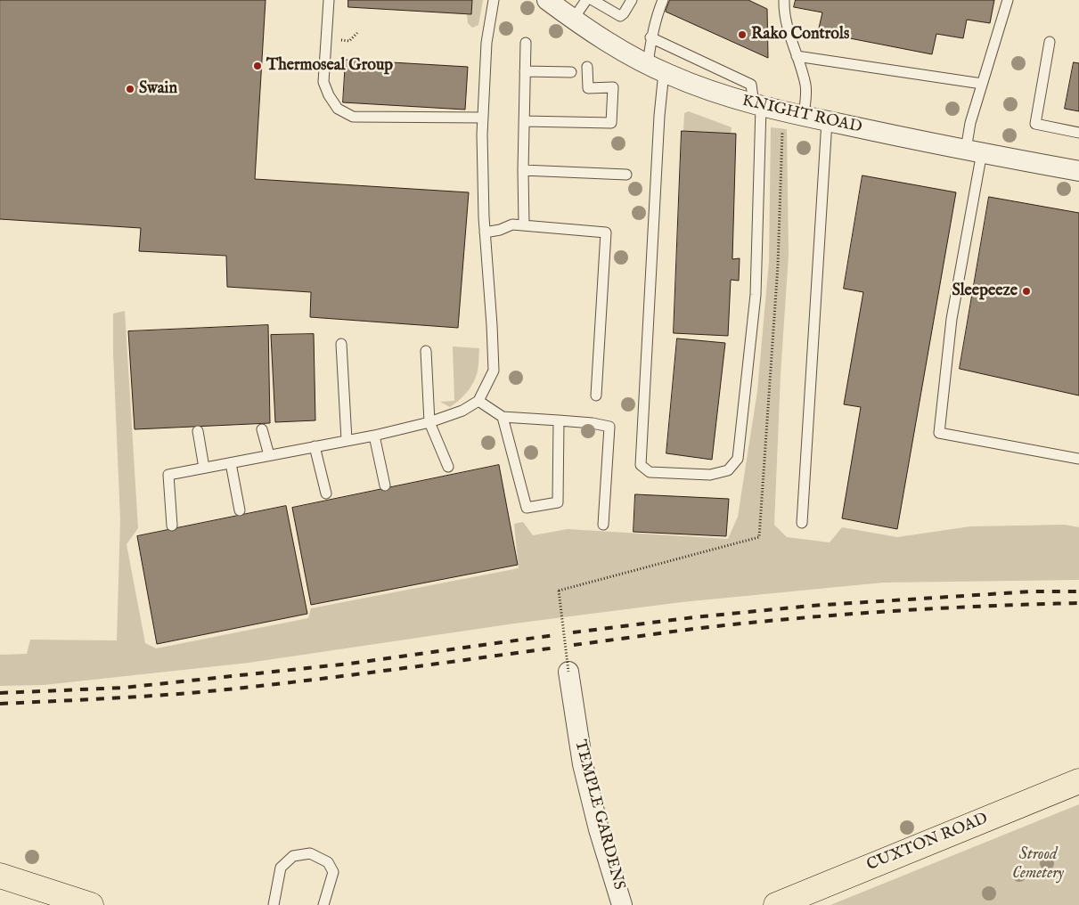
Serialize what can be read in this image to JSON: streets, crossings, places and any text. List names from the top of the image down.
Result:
{
  "streets": {
    "main road": ["CUXTON ROAD"],
    "street": ["KNIGHT ROAD", "TEMPLE GARDENS"]
  },
  "parks": ["Strood Cemetery"],
  "places": [
    "Rako Controls",
    "Thermoseal Group",
    "Swain",
    "Sleepeeze"
  ]
}
